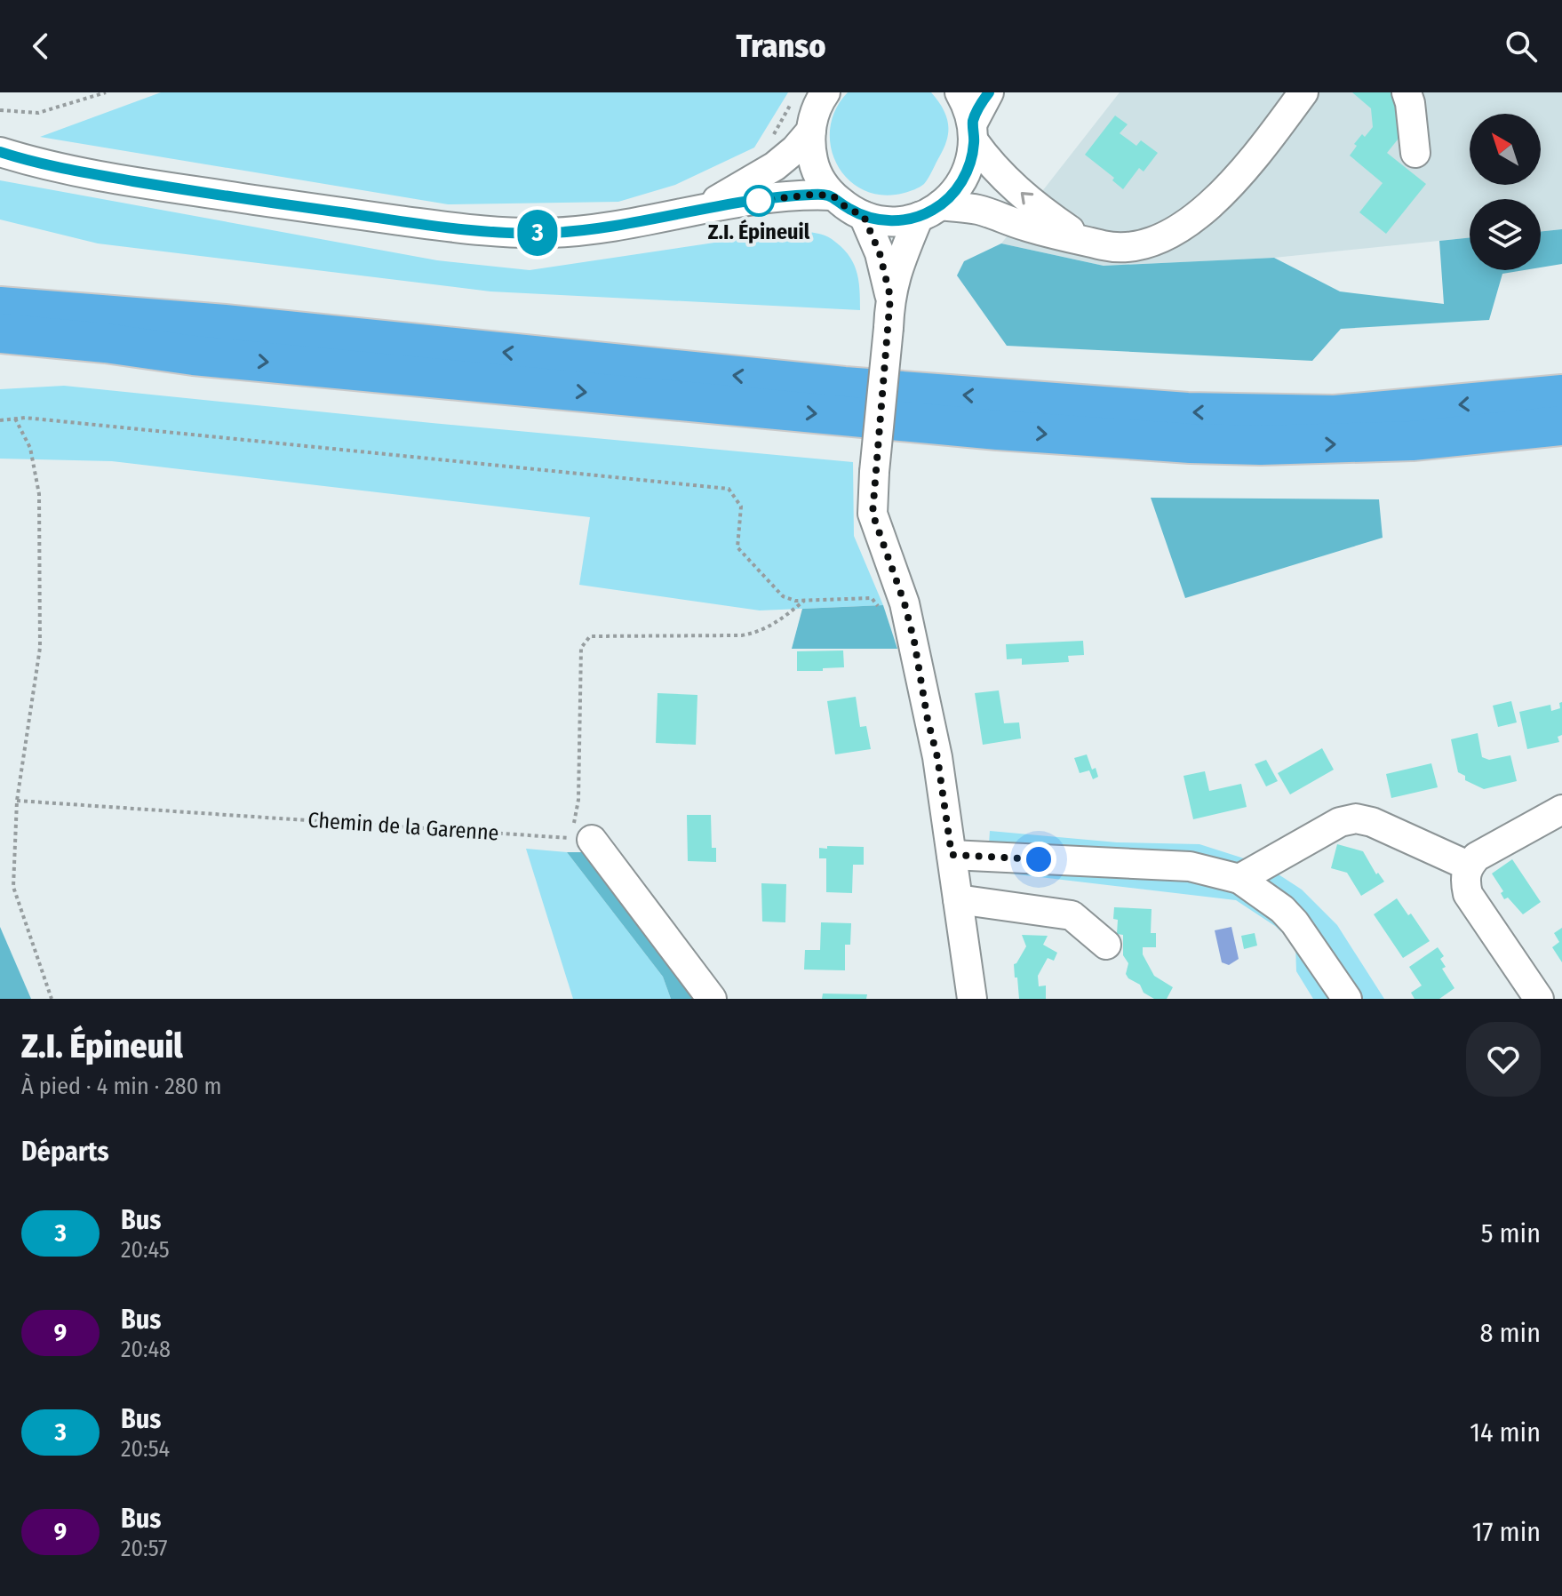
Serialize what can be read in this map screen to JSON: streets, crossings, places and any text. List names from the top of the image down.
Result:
{
  "streets": {
    "path": ["Chemin de la Garenne"]
  },
  "places": ["Z.I. Épineuil"],
  "lines": ["bus line 3"],
  "north": "top left",
  "page": {
    "header": "Transo",
    "on_map": "3",
    "heading": [
      ["Z.I. Épineuil", "À pied · 4 min · 280 m"],
      "Départs"
    ],
    "list": [
      {
        "mark": "3",
        "name": "Bus",
        "note": "20:45",
        "value": "5 min"
      },
      {
        "mark": "9",
        "name": "Bus",
        "note": "20:48",
        "value": "8 min"
      },
      {
        "mark": "3",
        "name": "Bus",
        "note": "20:54",
        "value": "14 min"
      },
      {
        "mark": "9",
        "name": "Bus",
        "note": "20:57",
        "value": "17 min"
      }
    ]
  }
}
